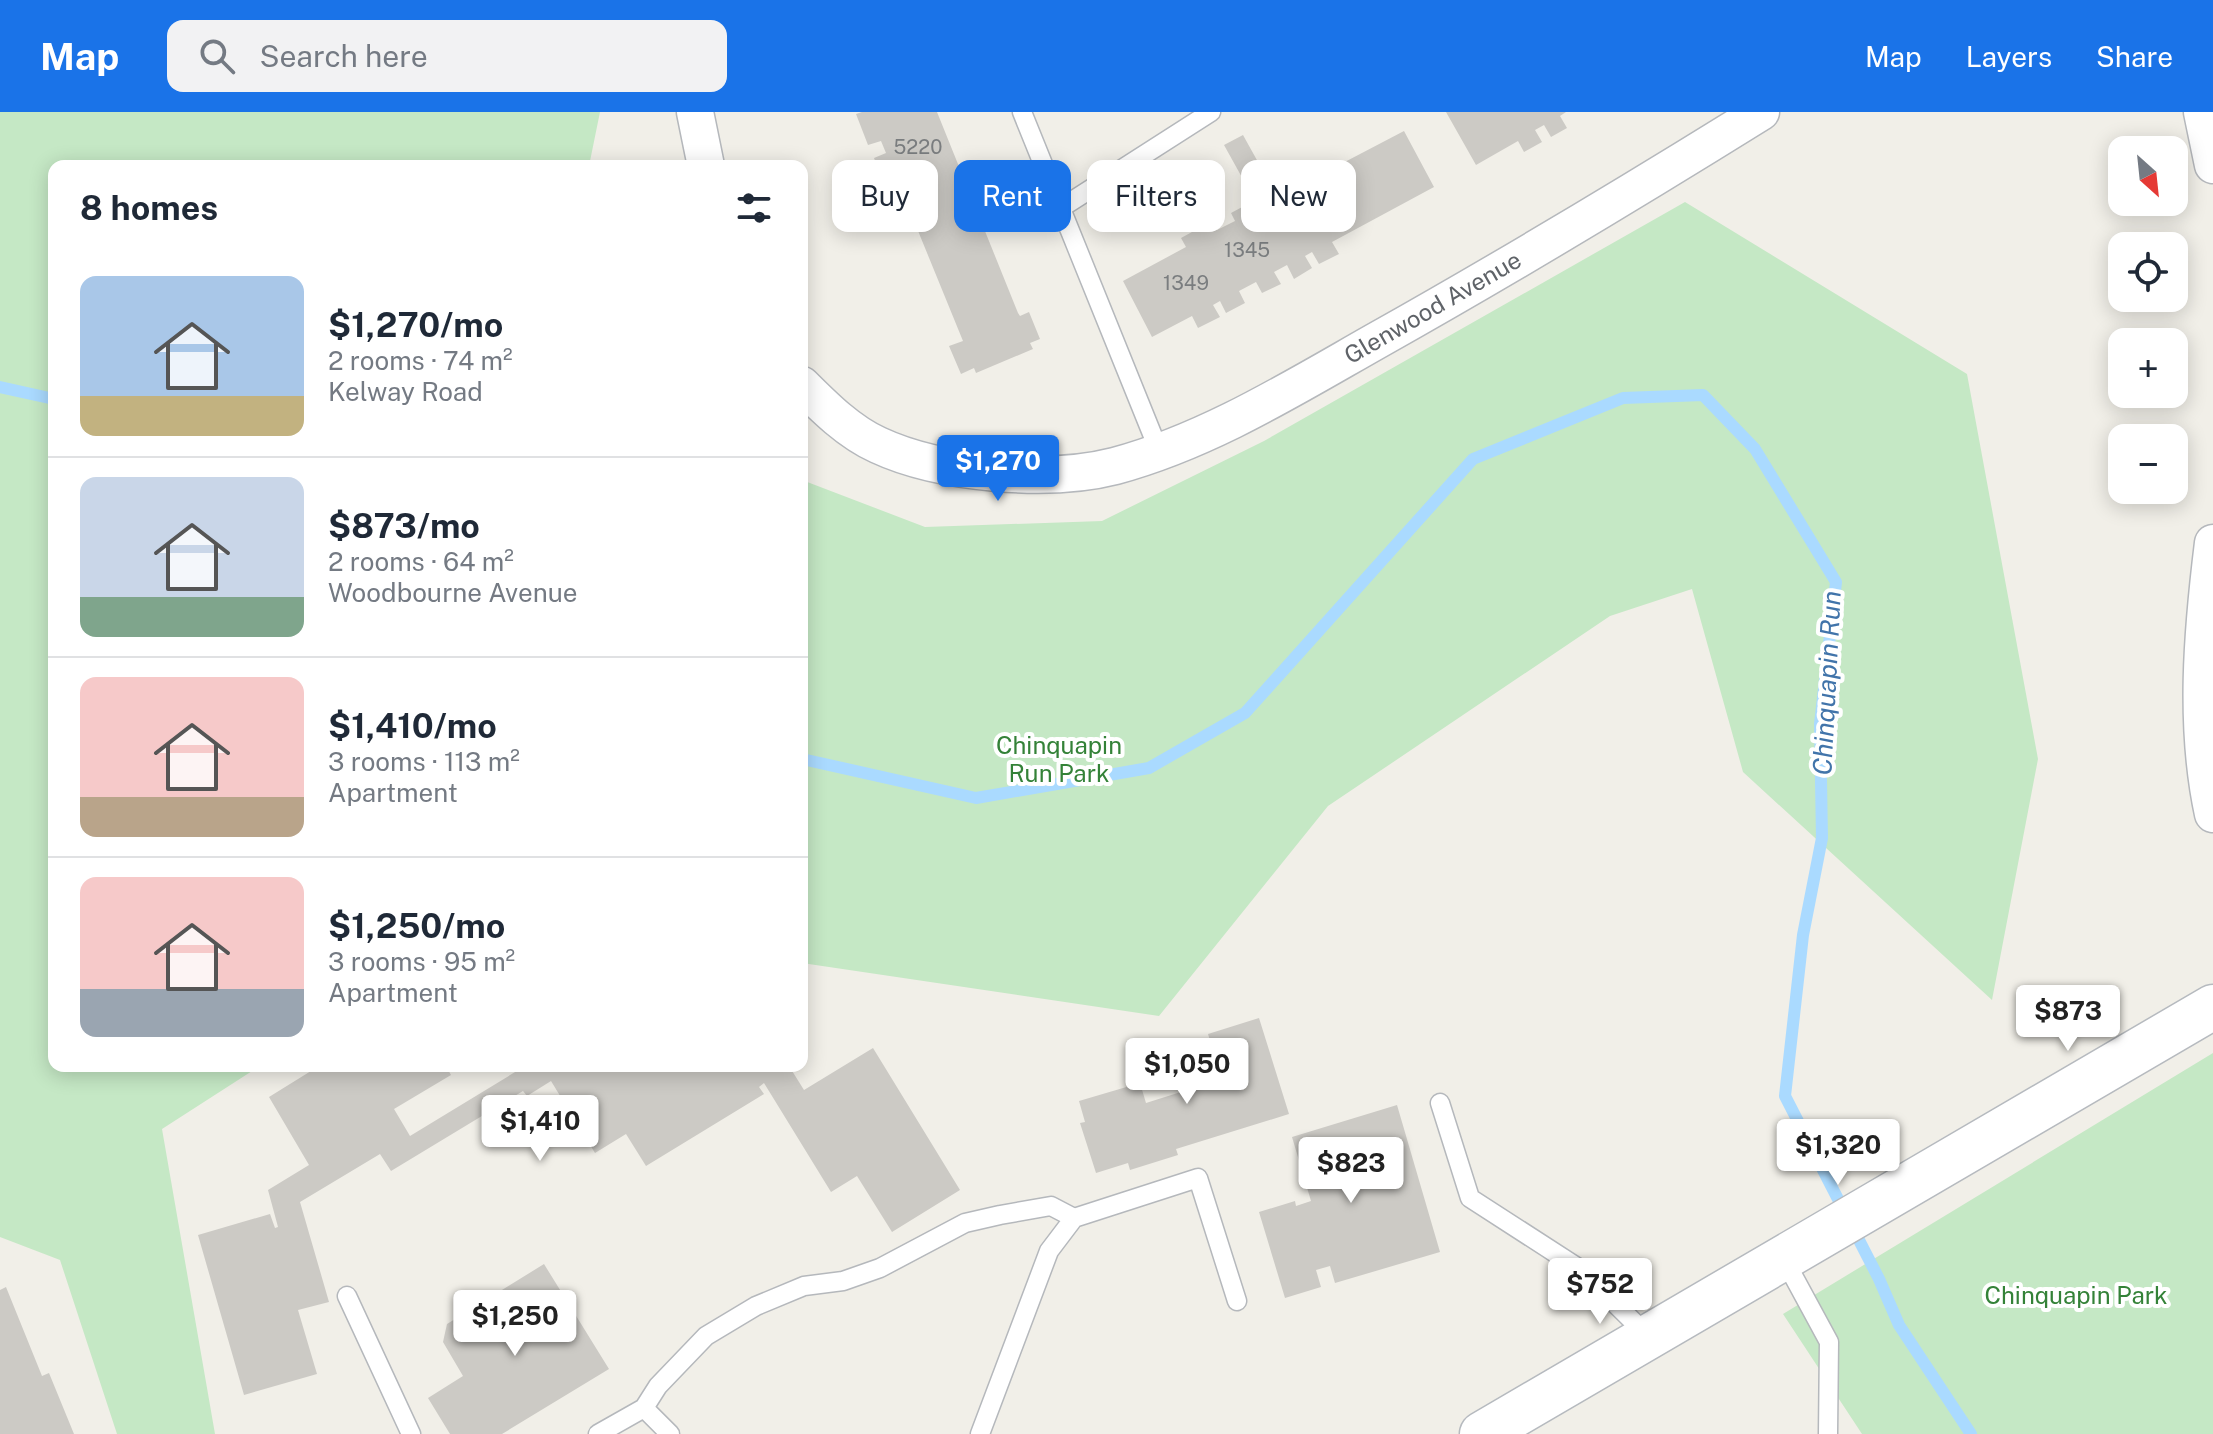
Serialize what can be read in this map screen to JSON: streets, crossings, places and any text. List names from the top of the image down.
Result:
{
  "streets": {
    "street": ["Glenwood Avenue"]
  },
  "water": ["Chinquapin Run"],
  "parks": ["Chinquapin Run Park", "Chinquapin Park"],
  "house_numbers": ["5220", "1345", "1349"],
  "north": "bottom right",
  "page": {
    "header": "Map",
    "search": "Search here",
    "nav": ["Map", "Layers", "Share"],
    "map_buttons": ["+", "−"],
    "chip": [
      "Buy",
      "Rent",
      "Filters",
      "New"
    ],
    "heading": "8 homes",
    "list": [
      {
        "name": "$1,270/mo",
        "note": "2 rooms · 74 m² · Kelway Road"
      },
      {
        "name": "$873/mo",
        "note": "2 rooms · 64 m² · Woodbourne Avenue"
      },
      {
        "name": "$1,410/mo",
        "note": "3 rooms · 113 m² · Apartment"
      },
      {
        "name": "$1,250/mo",
        "note": "3 rooms · 95 m² · Apartment"
      }
    ],
    "price": [
      "$1,270",
      "$873",
      "$1,050",
      "$1,410",
      "$1,320",
      "$823",
      "$752",
      "$1,250"
    ]
  }
}
